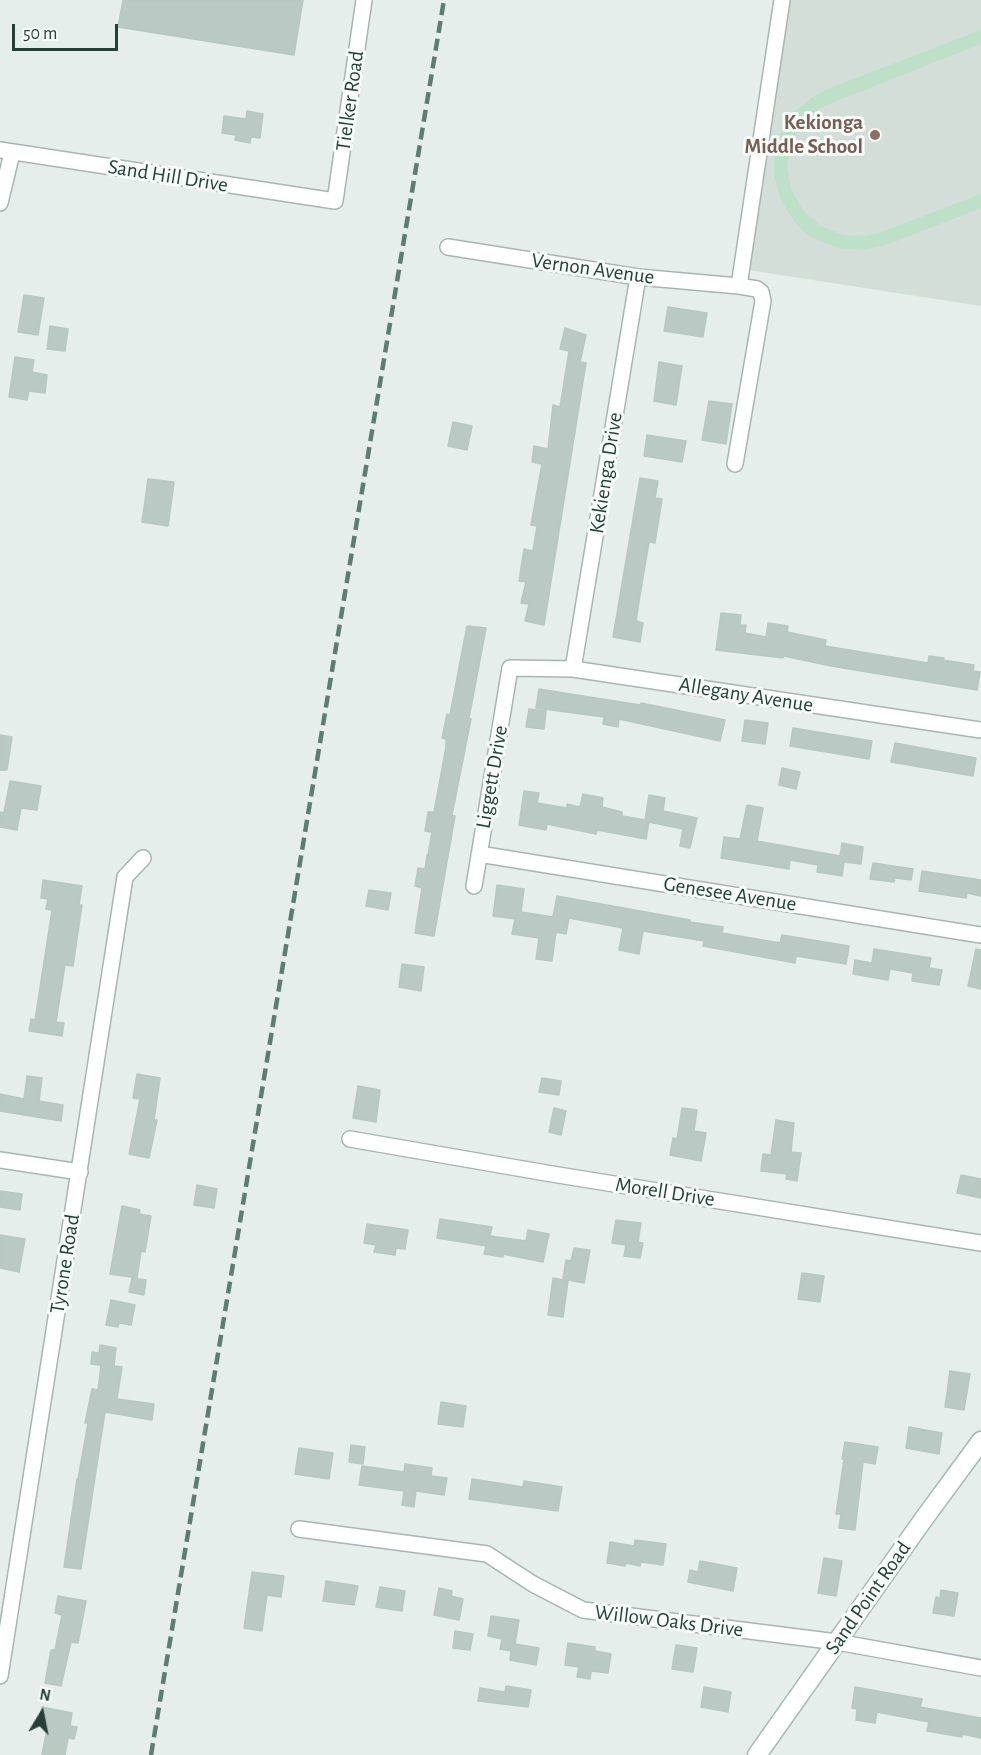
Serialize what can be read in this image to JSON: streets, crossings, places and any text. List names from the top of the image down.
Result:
{
  "streets": {
    "street": [
      "Tielker Road",
      "Sand Hill Drive",
      "Vernon Avenue",
      "Kekienga Drive",
      "Allegany Avenue",
      "Liggett Drive",
      "Genesee Avenue",
      "Morell Drive",
      "Tyrone Road",
      "Sand Point Road",
      "Willow Oaks Drive"
    ]
  },
  "crossings": [
    ["Tielker Road", "Sand Hill Drive"],
    ["Vernon Avenue", "Kekienga Drive"],
    ["Kekienga Drive", "Allegany Avenue"],
    ["Allegany Avenue", "Liggett Drive"],
    ["Liggett Drive", "Genesee Avenue"],
    ["Sand Point Road", "Willow Oaks Drive"]
  ],
  "places": ["Kekionga Middle School"],
  "scale_bar": "50 m",
  "north": "top"
}
